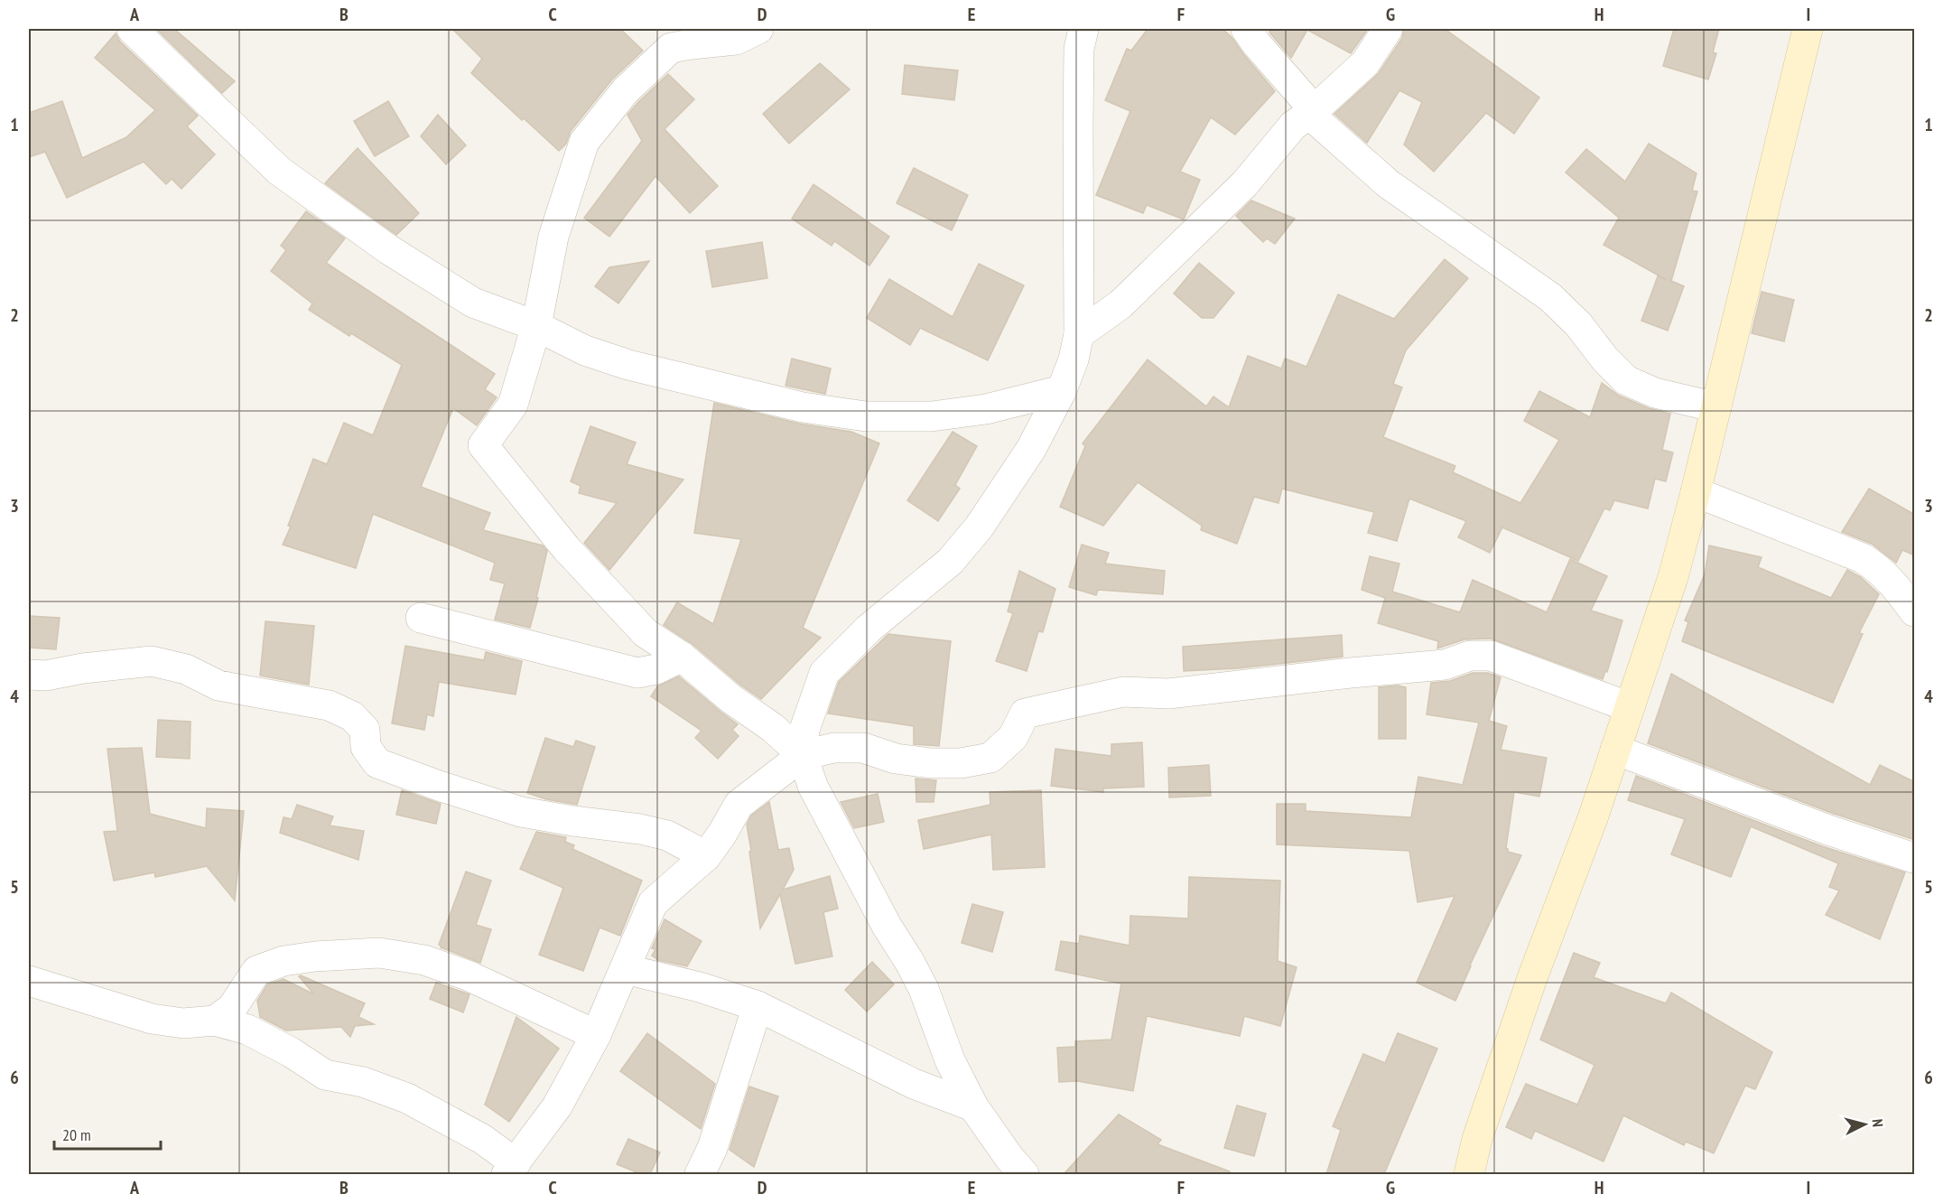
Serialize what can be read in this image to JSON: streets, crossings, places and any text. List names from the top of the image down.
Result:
{
  "scale_bar": "20 m",
  "north": "right",
  "grid": {
    "columns": [
      "A",
      "B",
      "C",
      "D",
      "E",
      "F",
      "G",
      "H",
      "I"
    ],
    "rows": [
      "1",
      "2",
      "3",
      "4",
      "5",
      "6"
    ]
  }
}
